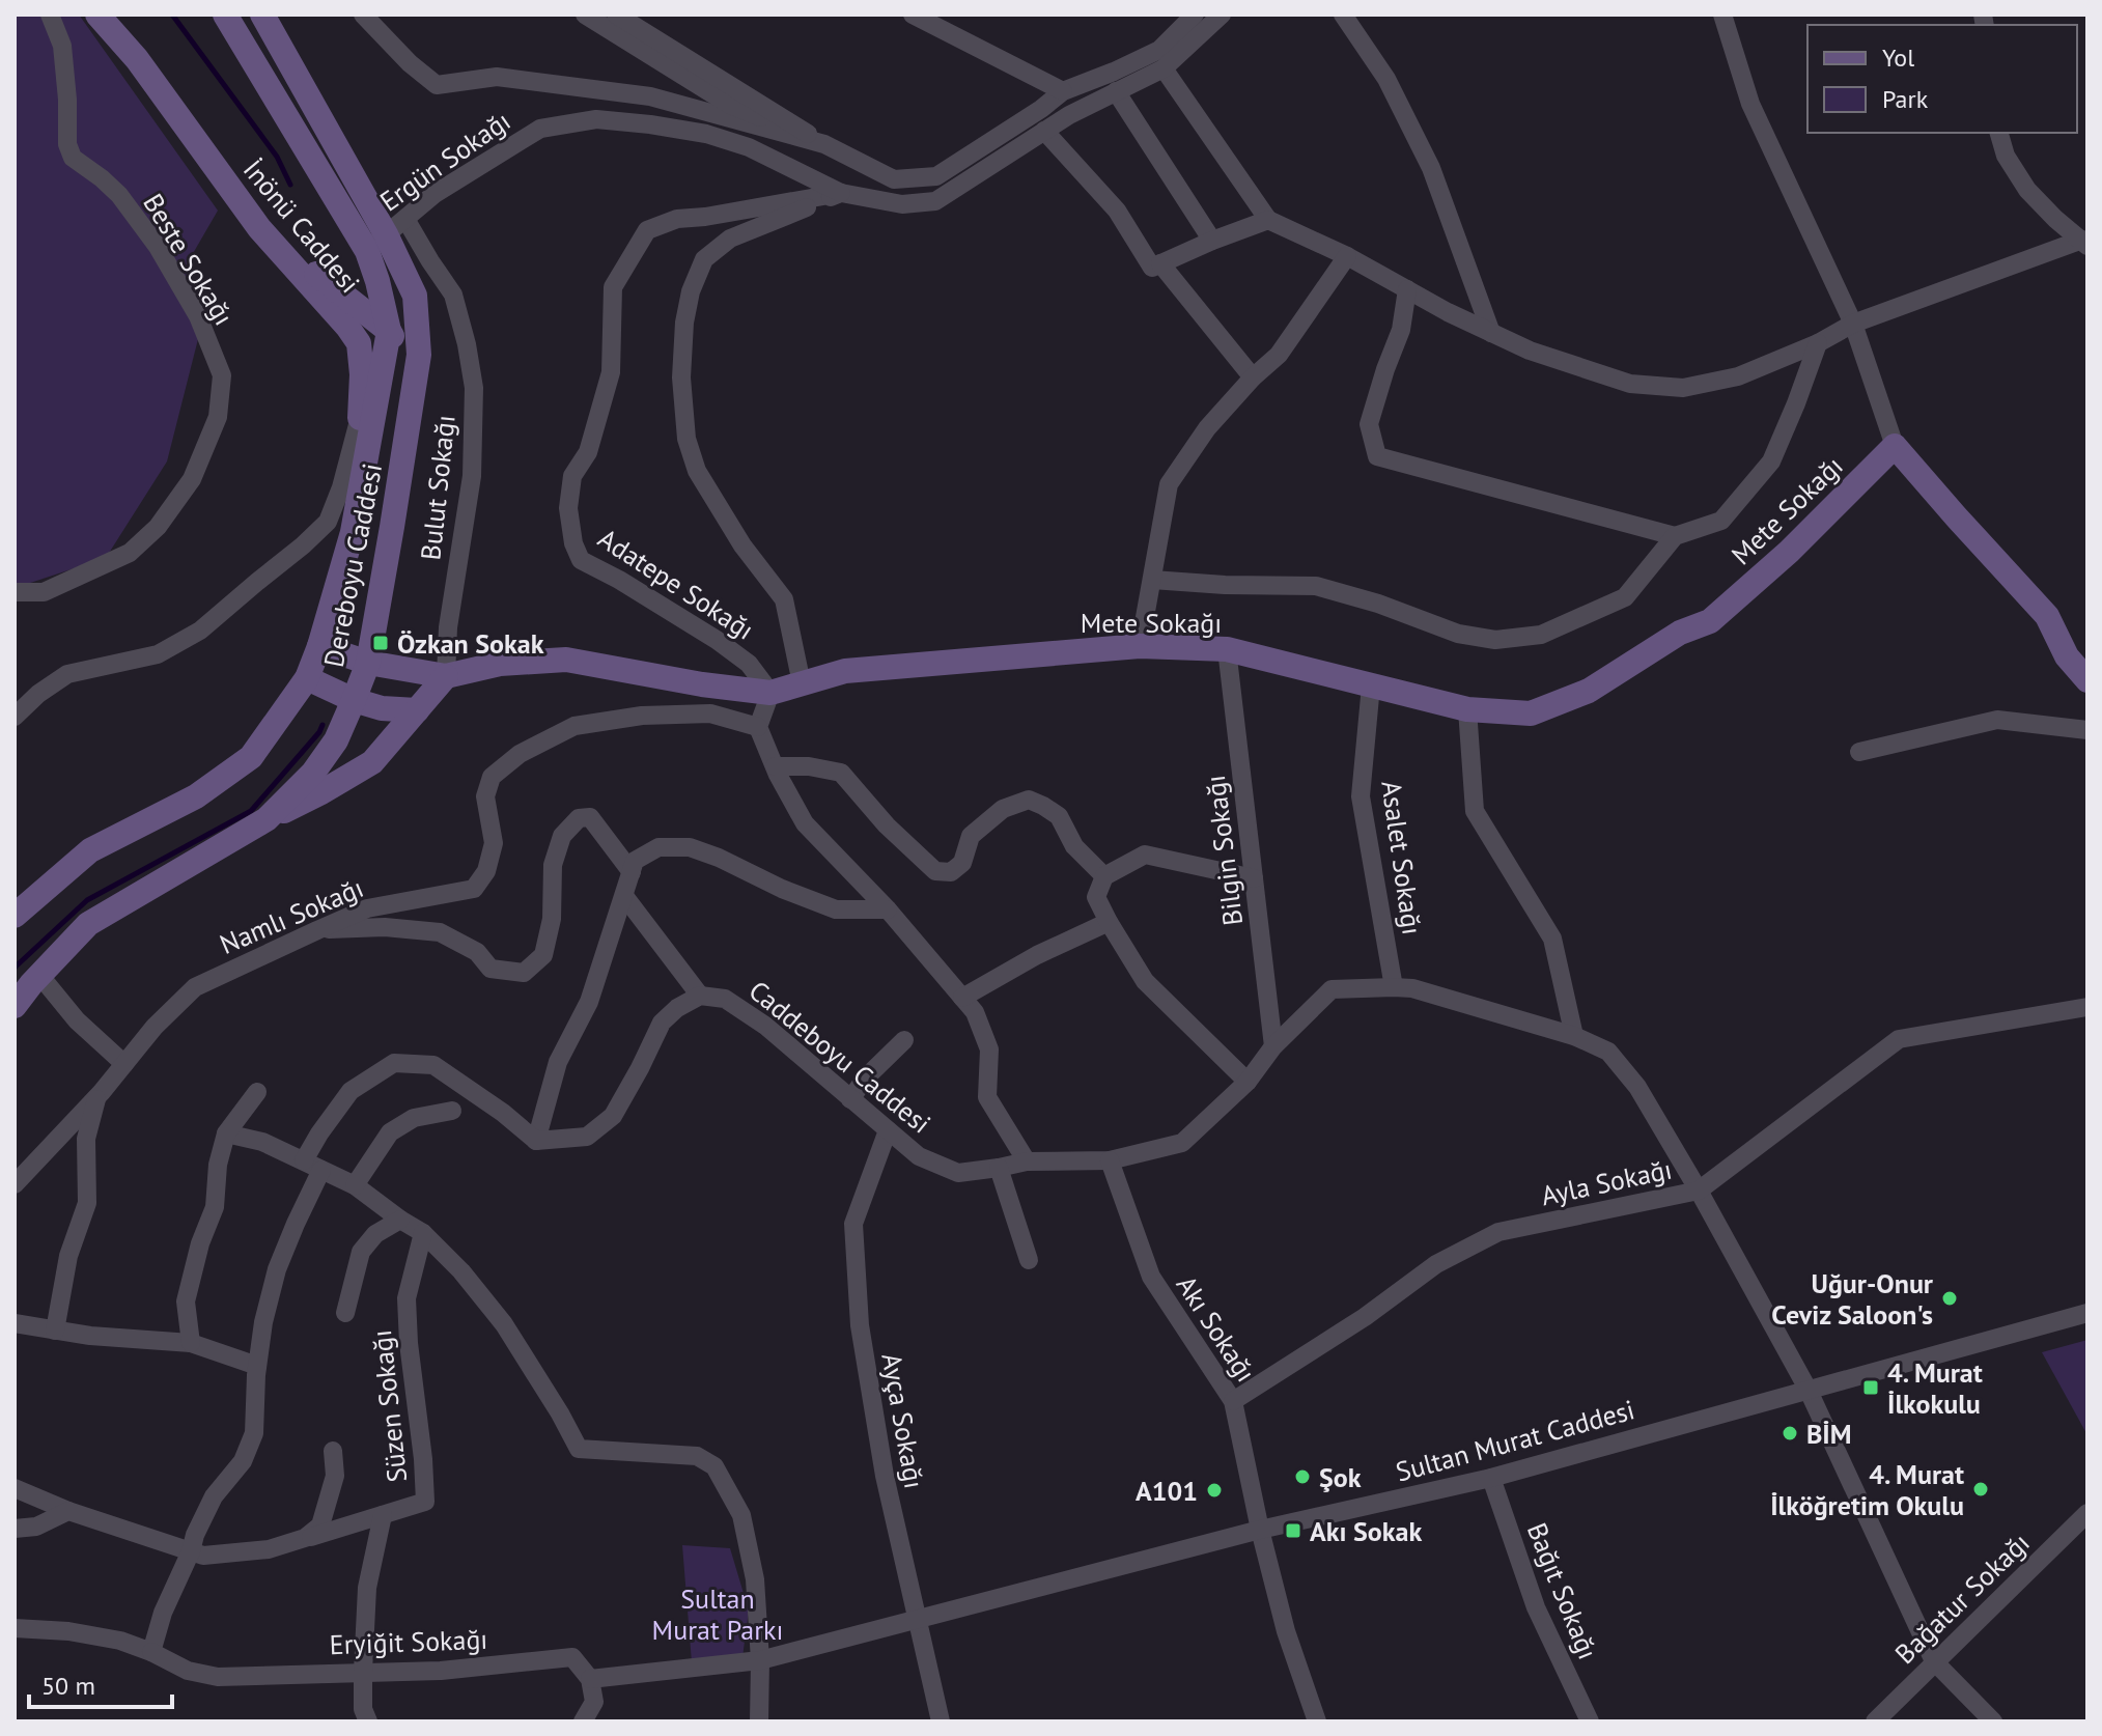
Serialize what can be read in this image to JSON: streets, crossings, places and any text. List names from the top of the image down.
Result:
{
  "streets": {
    "main road": ["İnönü Caddesi", "Mete Sokağı", "Dereboyu Caddesi"],
    "street": [
      "Ergün Sokağı",
      "Beste Sokağı",
      "Bulut Sokağı",
      "Adatepe Sokağı",
      "Bilgin Sokağı",
      "Asalet Sokağı",
      "Namlı Sokağı",
      "Caddeboyu Caddesi",
      "Ayla Sokağı",
      "Akı Sokağı",
      "Süzen Sokağı",
      "Ayça Sokağı",
      "Sultan Murat Caddesi",
      "Bağıt Sokağı",
      "Bağatur Sokağı",
      "Eryiğit Sokağı"
    ]
  },
  "crossings": [
    ["Ergün Sokağı", "Bulut Sokağı"],
    ["Ergün Sokağı", "Dereboyu Caddesi"],
    ["Ergün Sokağı", "Adatepe Sokağı"],
    ["İnönü Caddesi", "Dereboyu Caddesi"],
    ["Bulut Sokağı", "Mete Sokağı"],
    ["Bulut Sokağı", "Dereboyu Caddesi"],
    ["Mete Sokağı", "Dereboyu Caddesi"],
    ["Mete Sokağı", "Adatepe Sokağı"],
    ["Mete Sokağı", "Bilgin Sokağı"],
    ["Mete Sokağı", "Asalet Sokağı"],
    ["Bilgin Sokağı", "Caddeboyu Caddesi"],
    ["Asalet Sokağı", "Caddeboyu Caddesi"],
    ["Caddeboyu Caddesi", "Ayla Sokağı"],
    ["Caddeboyu Caddesi", "Akı Sokağı"],
    ["Caddeboyu Caddesi", "Ayça Sokağı"],
    ["Caddeboyu Caddesi", "Sultan Murat Caddesi"],
    ["Caddeboyu Caddesi", "Bağatur Sokağı"],
    ["Ayla Sokağı", "Akı Sokağı"],
    ["Akı Sokağı", "Sultan Murat Caddesi"],
    ["Ayça Sokağı", "Sultan Murat Caddesi"],
    ["Sultan Murat Caddesi", "Bağıt Sokağı"]
  ],
  "parks": ["Sultan Murat Parkı"],
  "places": {
    "transit": ["Özkan Sokak", "4. Murat İlkokulu", "Akı Sokak"],
    "other": [
      "Uğur-Onur Ceviz Saloon's",
      "BİM",
      "Şok",
      "4. Murat İlköğretim Okulu",
      "A101"
    ]
  },
  "legend": ["Yol", "Park"],
  "scale_bar": "50 m"
}
